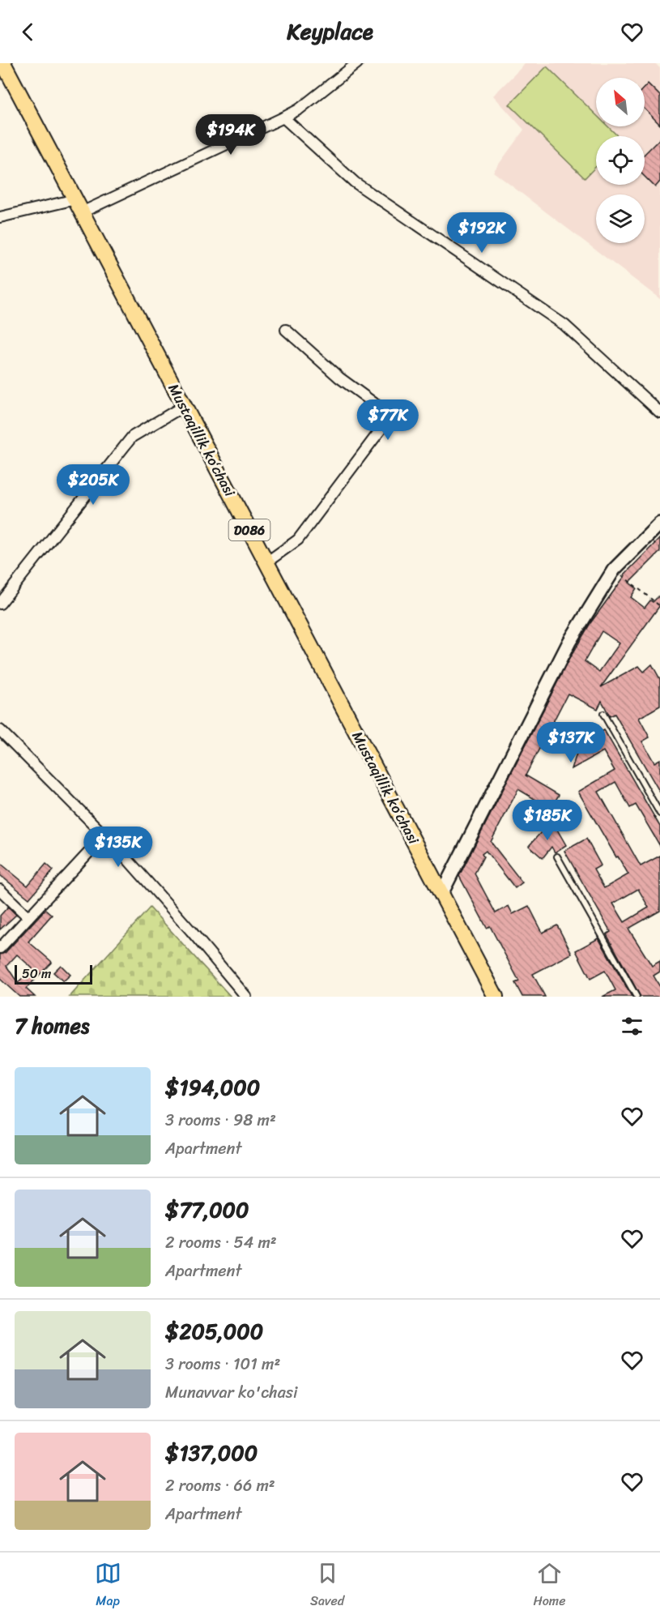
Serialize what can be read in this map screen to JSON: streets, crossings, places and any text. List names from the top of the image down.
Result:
{
  "streets": {
    "main road": ["Mustaqillik koʻchasi", "D086"]
  },
  "scale_bar": "50 m",
  "north": "top left",
  "page": {
    "header": "Keyplace",
    "price": [
      "$194K",
      "$192K",
      "$77K",
      "$205K",
      "$137K",
      "$185K",
      "$135K"
    ],
    "scale": "50 m",
    "heading": "7 homes",
    "list": [
      {
        "name": "$194,000",
        "note": "3 rooms · 98 m² · Apartment"
      },
      {
        "name": "$77,000",
        "note": "2 rooms · 54 m² · Apartment"
      },
      {
        "name": "$205,000",
        "note": "3 rooms · 101 m² · Munavvar ko'chasi"
      },
      {
        "name": "$137,000",
        "note": "2 rooms · 66 m² · Apartment"
      }
    ],
    "tabs": ["Map", "Saved", "Home"]
  }
}
